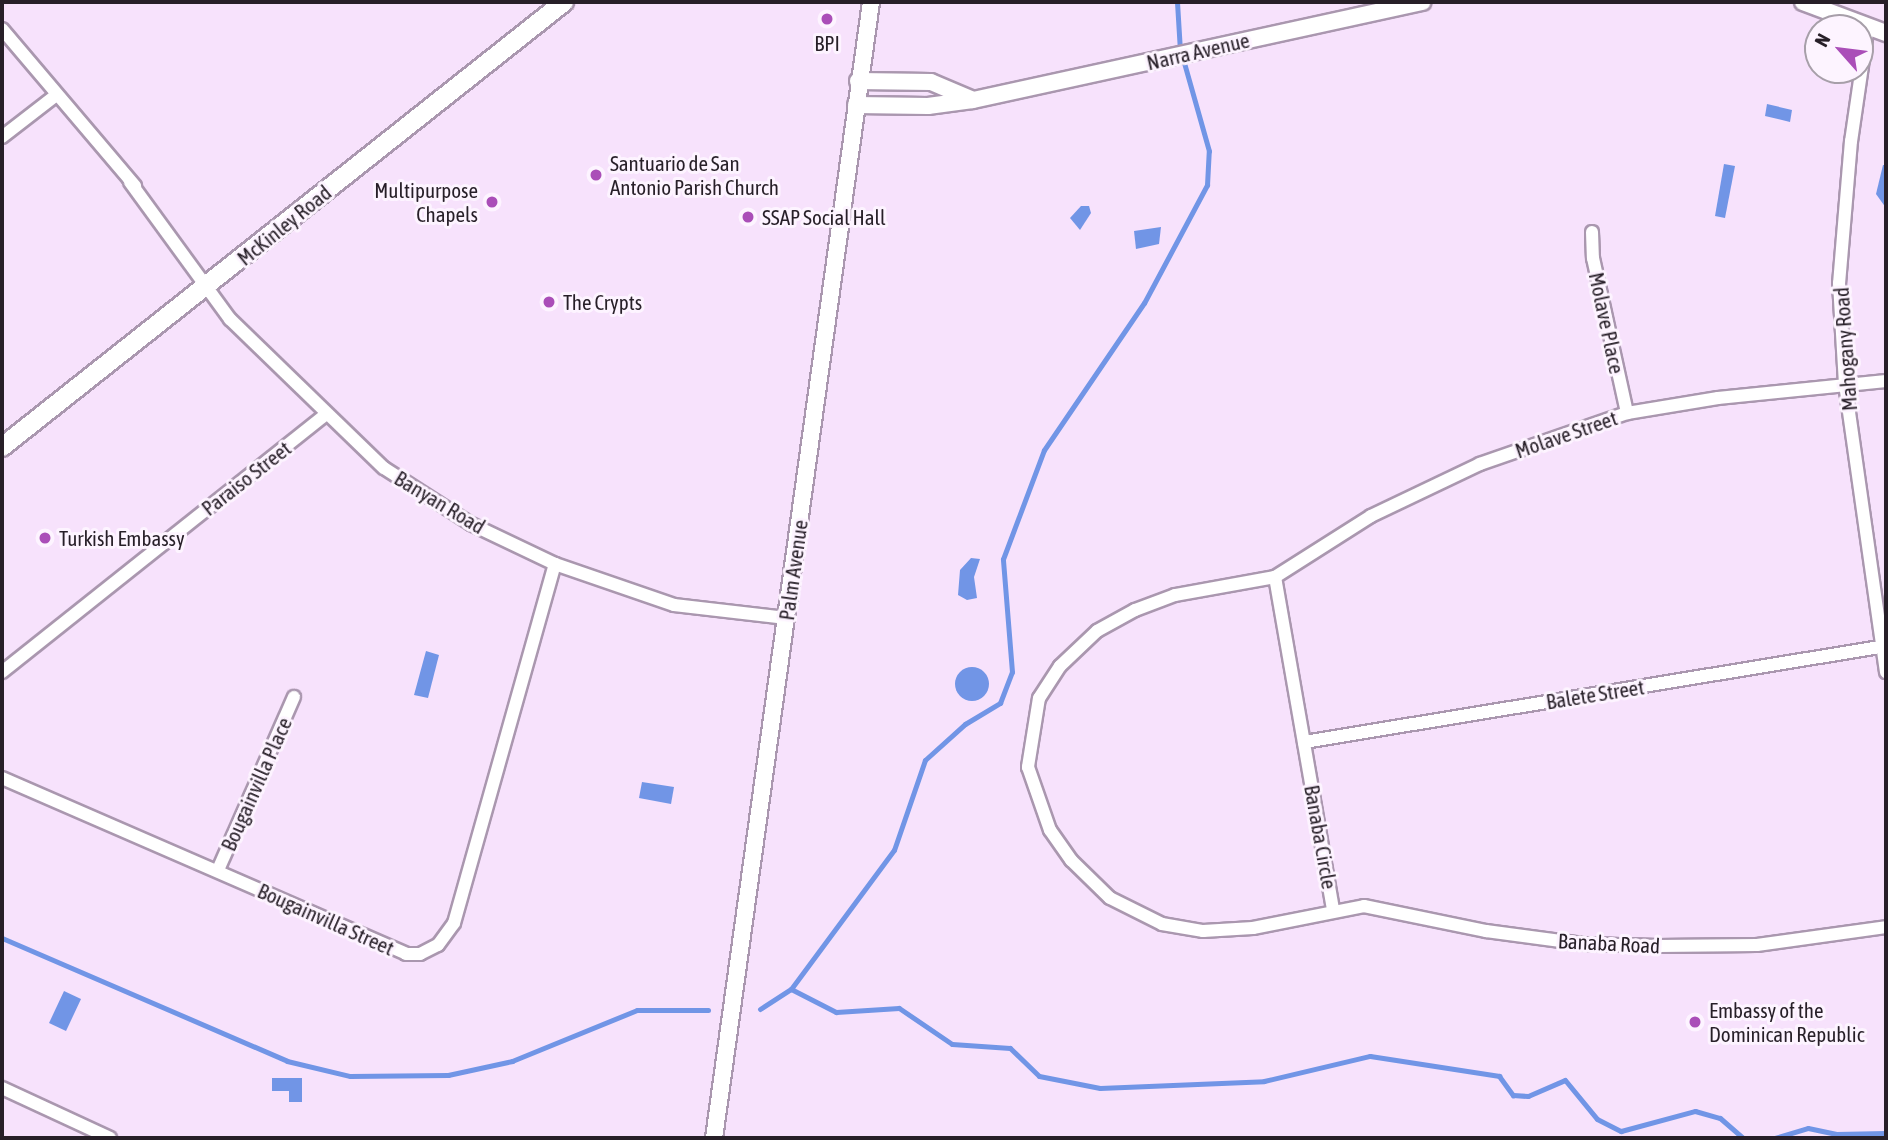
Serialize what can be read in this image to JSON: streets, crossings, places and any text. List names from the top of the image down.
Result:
{
  "streets": {
    "main road": ["McKinley Road"],
    "street": [
      "Narra Avenue",
      "Molave Place",
      "Mahogany Road",
      "Molave Street",
      "Paraiso Street",
      "Banyan Road",
      "Palm Avenue",
      "Balete Street",
      "Bougainvilla Place",
      "Banaba Circle",
      "Bougainvilla Street",
      "Banaba Road"
    ]
  },
  "crossings": [
    ["Narra Avenue", "Palm Avenue"],
    ["McKinley Road", "Banyan Road"],
    ["Molave Place", "Molave Street"],
    ["Mahogany Road", "Molave Street"],
    ["Mahogany Road", "Balete Street"],
    ["Molave Street", "Banaba Circle"],
    ["Paraiso Street", "Banyan Road"],
    ["Banyan Road", "Palm Avenue"],
    ["Banyan Road", "Bougainvilla Street"],
    ["Balete Street", "Banaba Circle"],
    ["Bougainvilla Place", "Bougainvilla Street"],
    ["Banaba Circle", "Banaba Road"]
  ],
  "places": [
    "BPI",
    "Santuario de San Antonio Parish Church",
    "Multipurpose Chapels",
    "SSAP Social Hall",
    "The Crypts",
    "Turkish Embassy",
    "Embassy of the Dominican Republic"
  ],
  "north": "top left"
}
